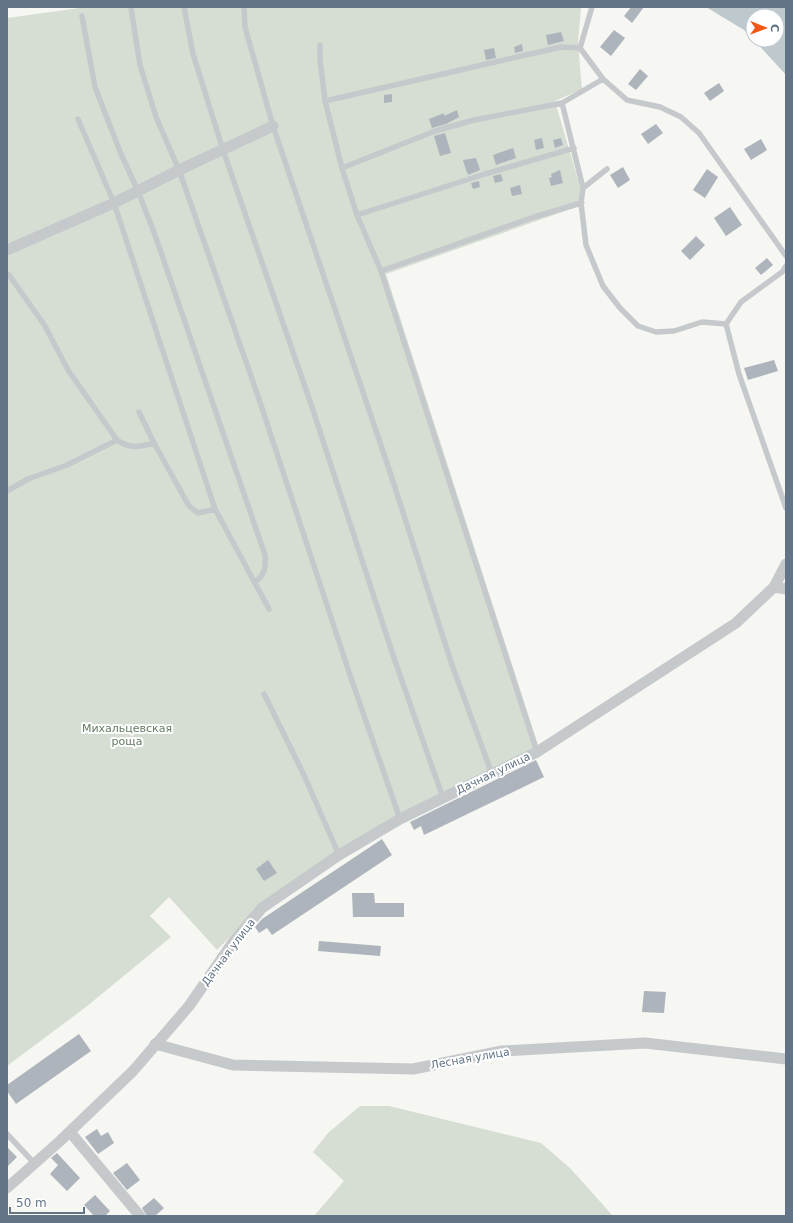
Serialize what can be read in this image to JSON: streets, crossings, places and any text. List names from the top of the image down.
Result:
{
  "streets": {
    "street": ["Дачная улица", "Лесная улица"]
  },
  "crossings": [
    ["Дачная улица", "Лесная улица"]
  ],
  "parks": ["Михальцевская роща"],
  "scale_bar": "50 m",
  "north": "right"
}
